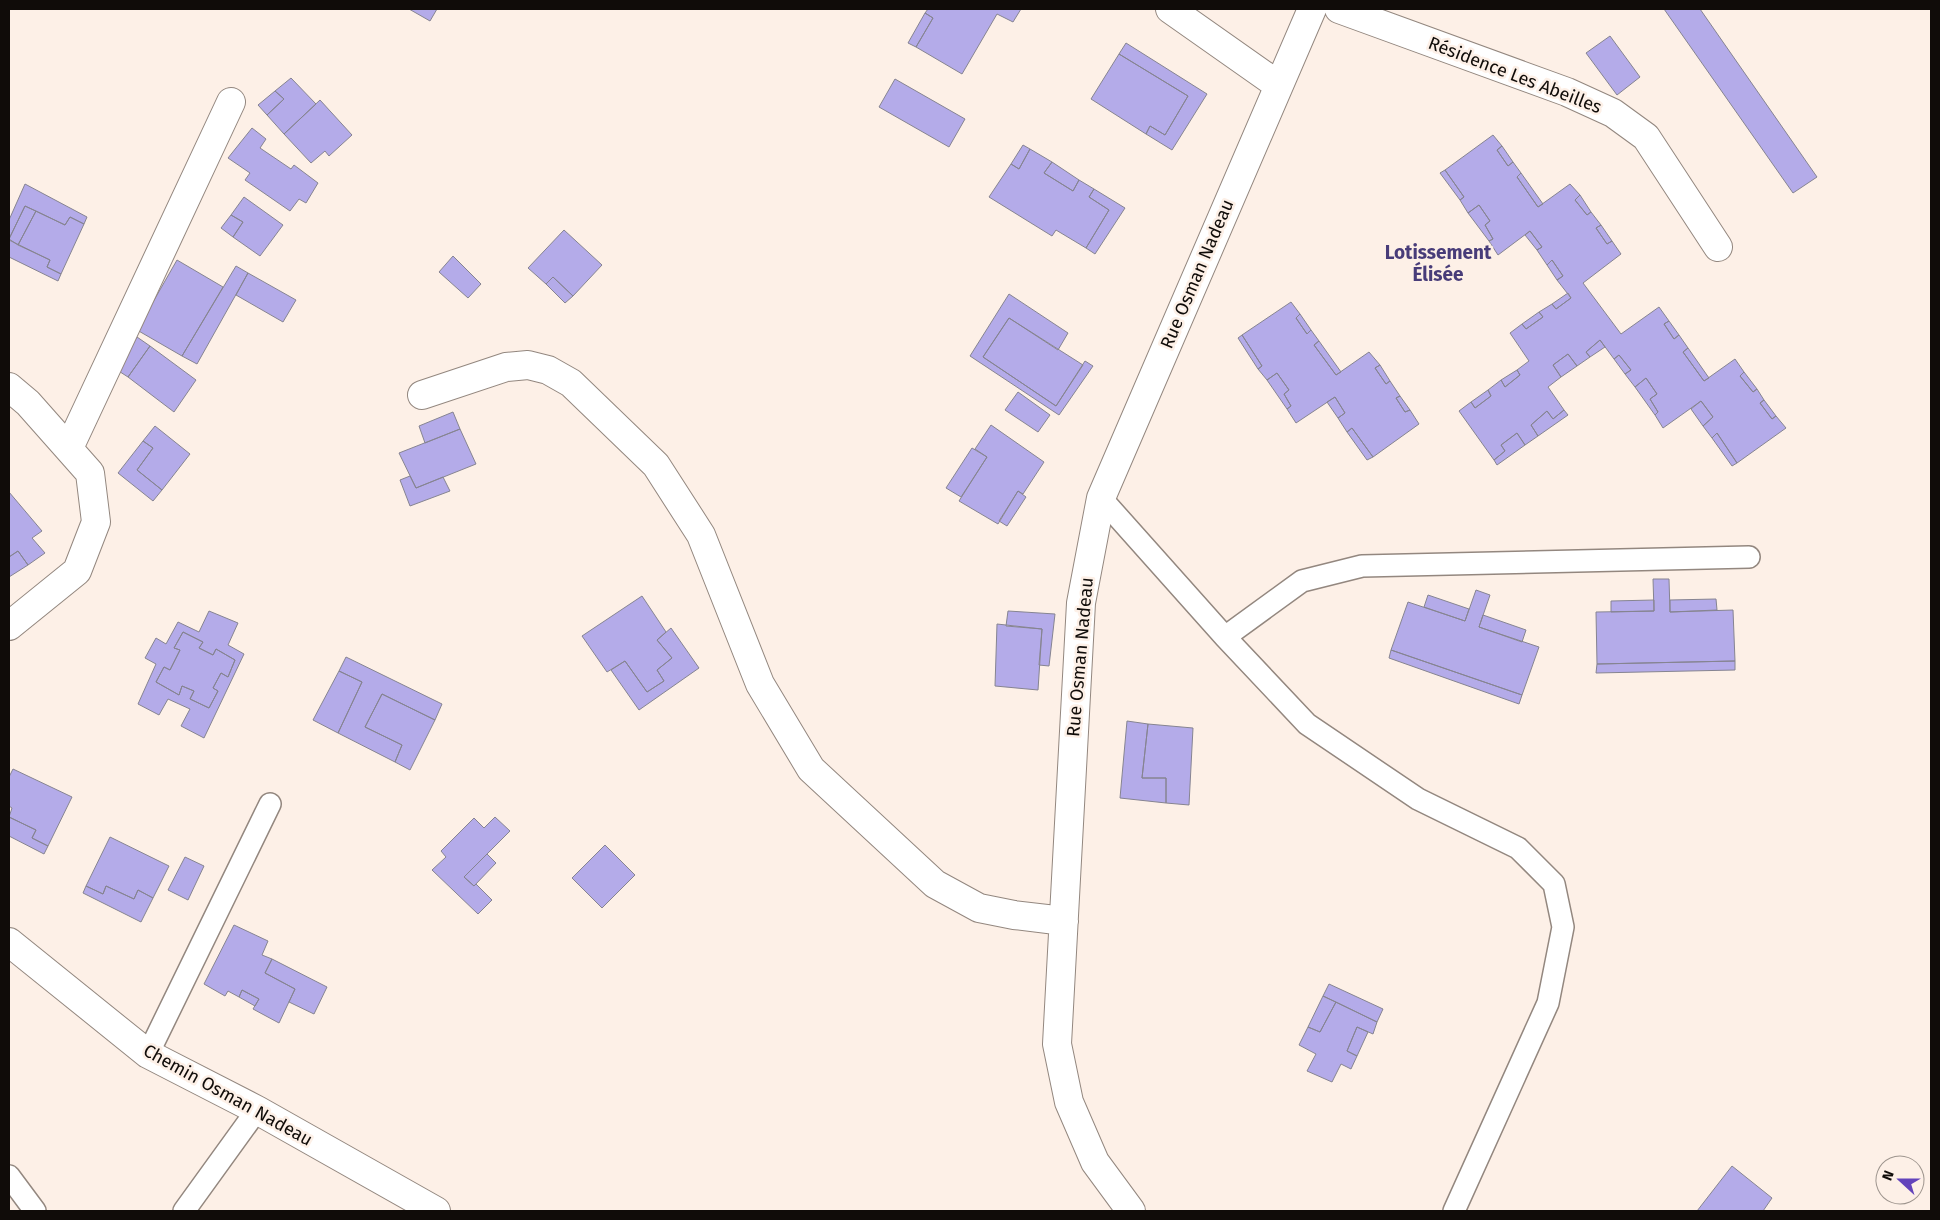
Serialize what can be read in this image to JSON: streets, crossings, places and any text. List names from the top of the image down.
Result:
{
  "streets": {
    "street": ["Résidence Les Abeilles", "Rue Osman Nadeau", "Chemin Osman Nadeau"]
  },
  "districts": ["Lotissement Élisée"],
  "north": "left"
}
